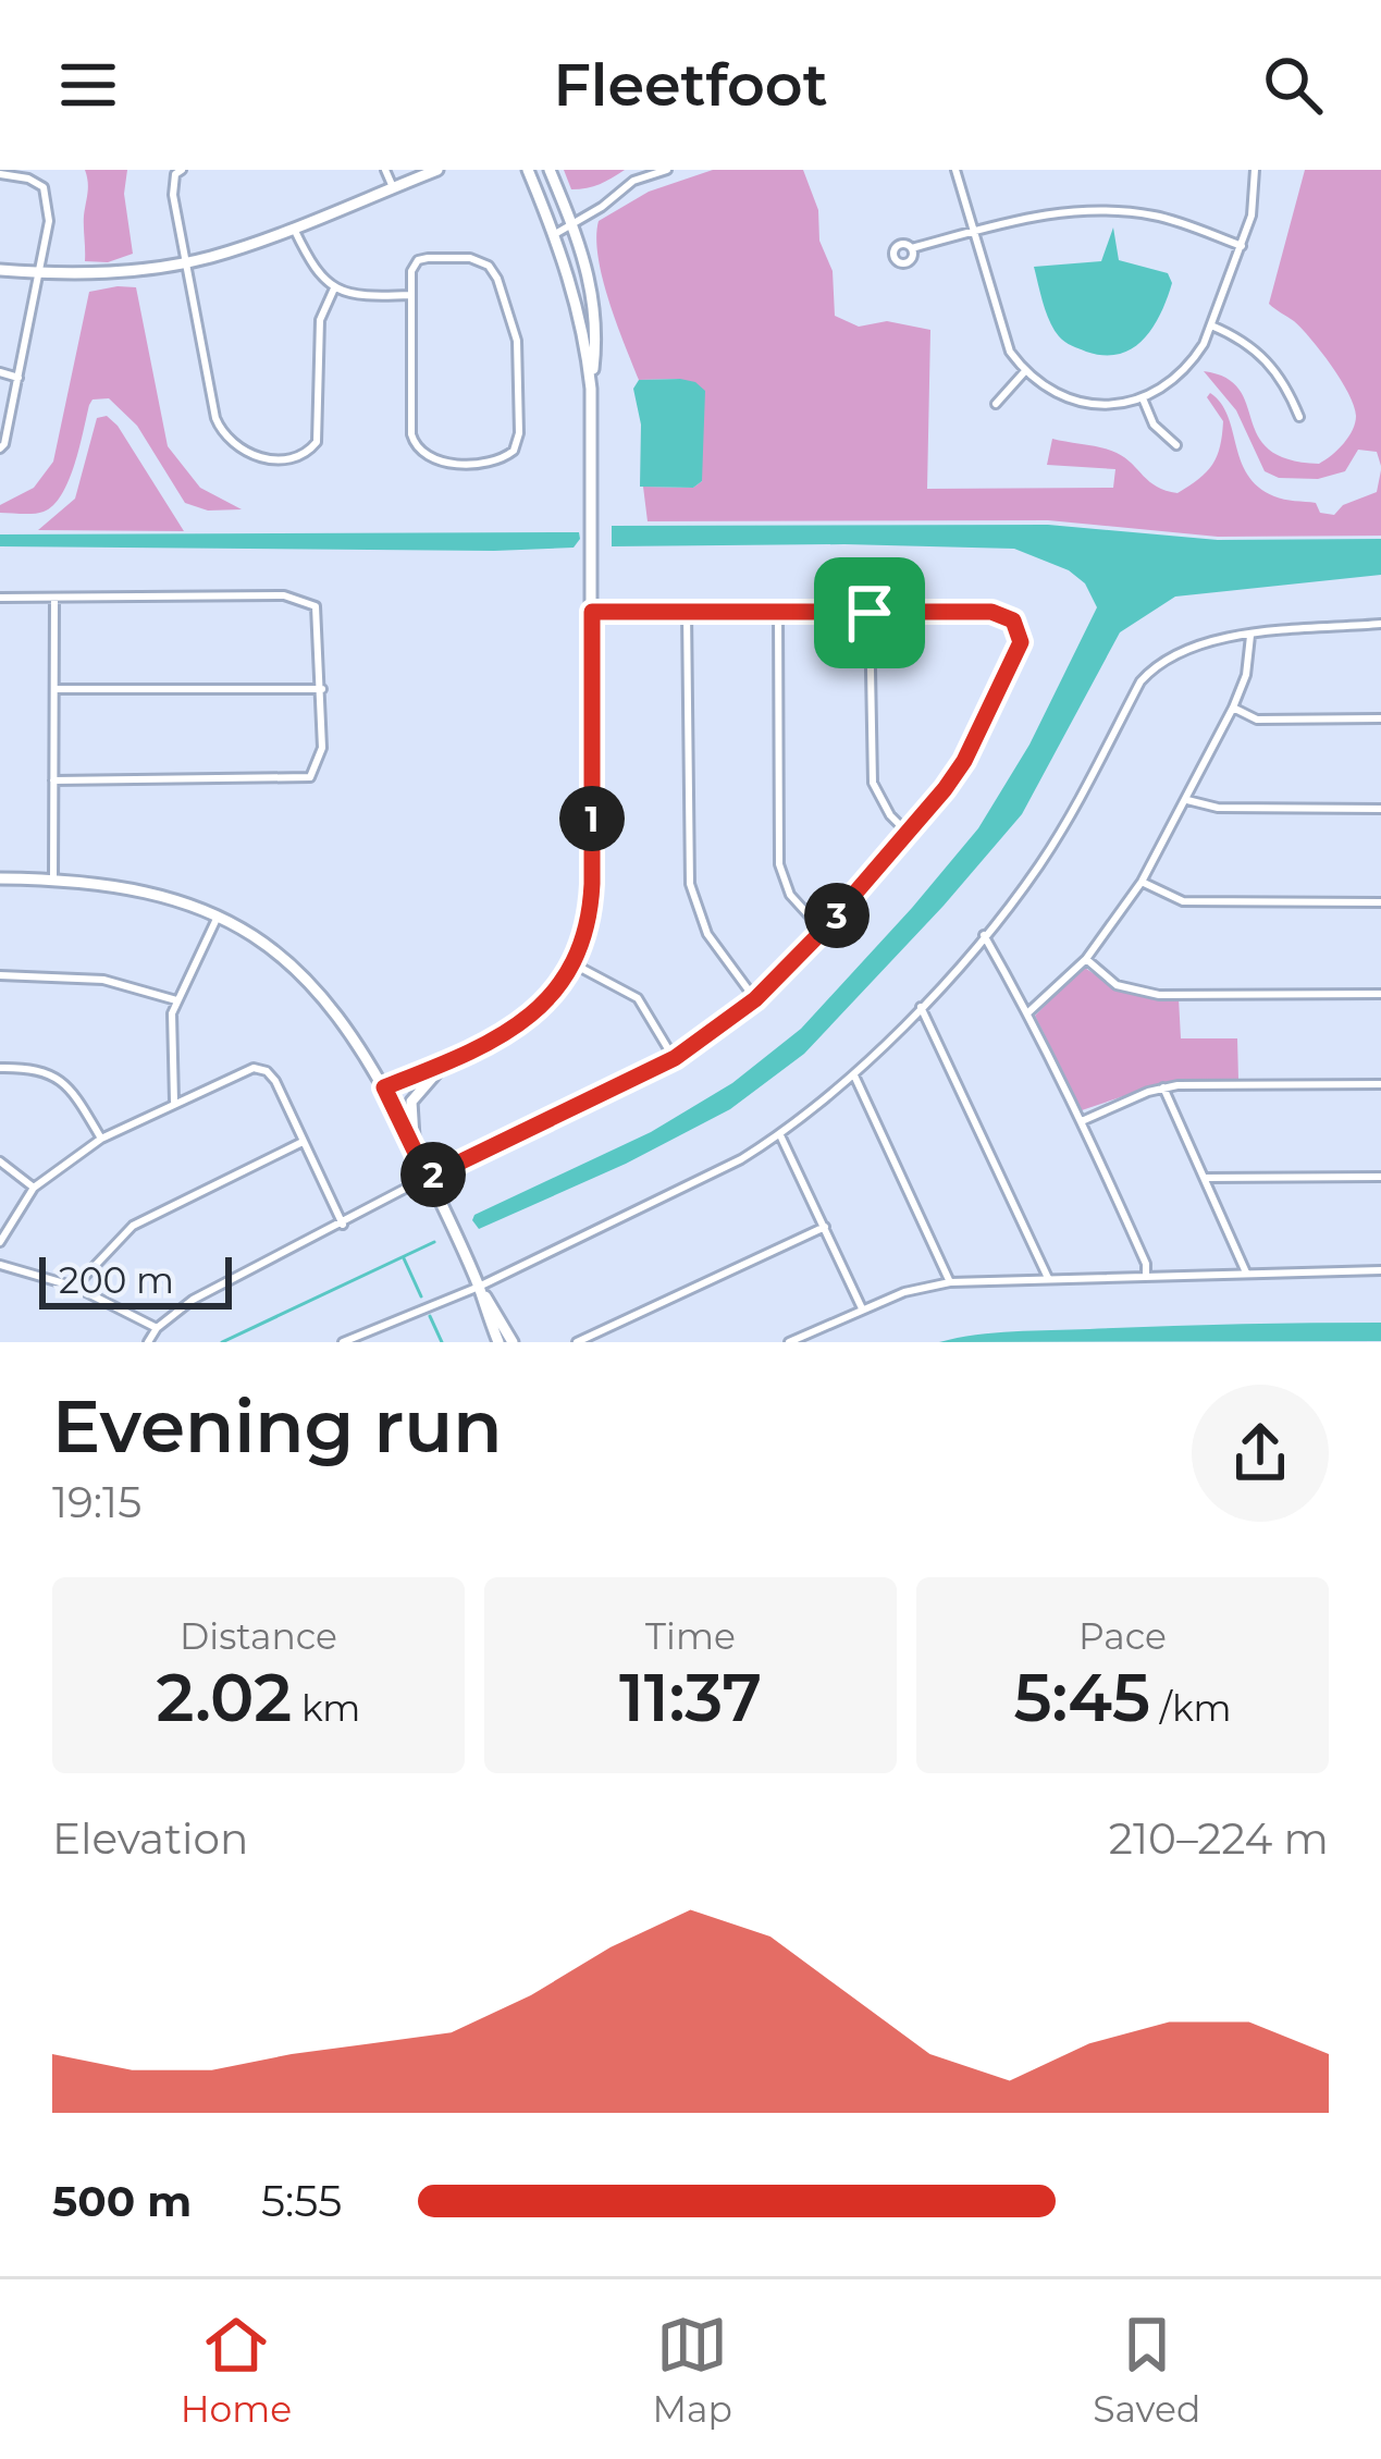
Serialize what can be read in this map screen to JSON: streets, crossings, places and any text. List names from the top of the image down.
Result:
{
  "scale_bar": "200 m",
  "page": {
    "header": "Fleetfoot",
    "pins": ["1", "3", "2"],
    "scale": "200 m",
    "heading": ["Evening run", "19:15"],
    "stats": [
      ["Distance", "2.02 km"],
      ["Time", "11:37"],
      ["Pace", "5:45 /km"]
    ],
    "chart": ["Elevation", "210–224 m"],
    "list": [
      {
        "name": "500 m",
        "note": "5:55"
      }
    ],
    "tabs": ["Home", "Map", "Saved"]
  }
}
